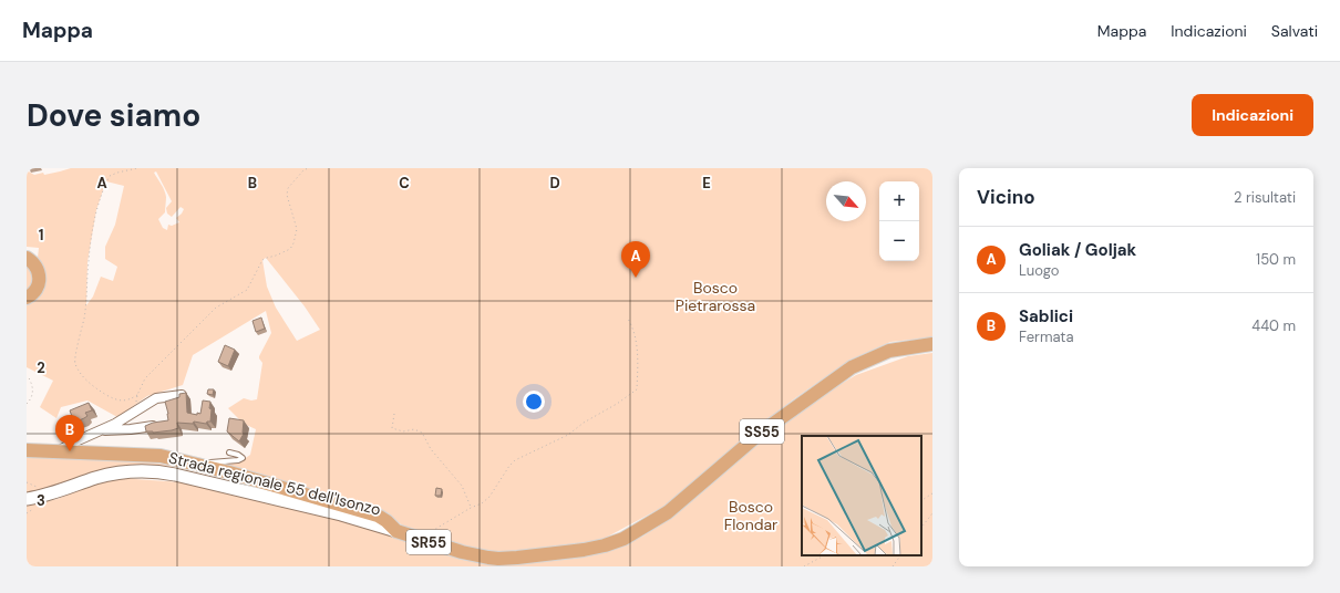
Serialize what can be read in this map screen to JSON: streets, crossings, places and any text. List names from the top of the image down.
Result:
{
  "streets": {
    "main road": ["SS55", "Strada regionale 55 dell'Isonzo", "SR55"]
  },
  "crossings": [
    ["SS55", "Strada regionale 55 dell'Isonzo"]
  ],
  "parks": ["Bosco Pietrarossa", "Bosco Flondar"],
  "north": "bottom right",
  "page": {
    "header": "Mappa",
    "nav": ["Mappa", "Indicazioni", "Salvati"],
    "buttons": "Indicazioni",
    "title": "Dove siamo",
    "heading": ["Vicino", "2 risultati"],
    "map_buttons": ["+", "−"],
    "list": [
      {
        "mark": "A",
        "name": "Goliak / Goljak",
        "note": "Luogo",
        "value": "150 m"
      },
      {
        "mark": "B",
        "name": "Sablici",
        "note": "Fermata",
        "value": "440 m"
      }
    ],
    "pins": ["A", "B"]
  },
  "grid": {
    "columns": [
      "A",
      "B",
      "C",
      "D",
      "E"
    ],
    "rows": ["1", "2", "3"]
  }
}
